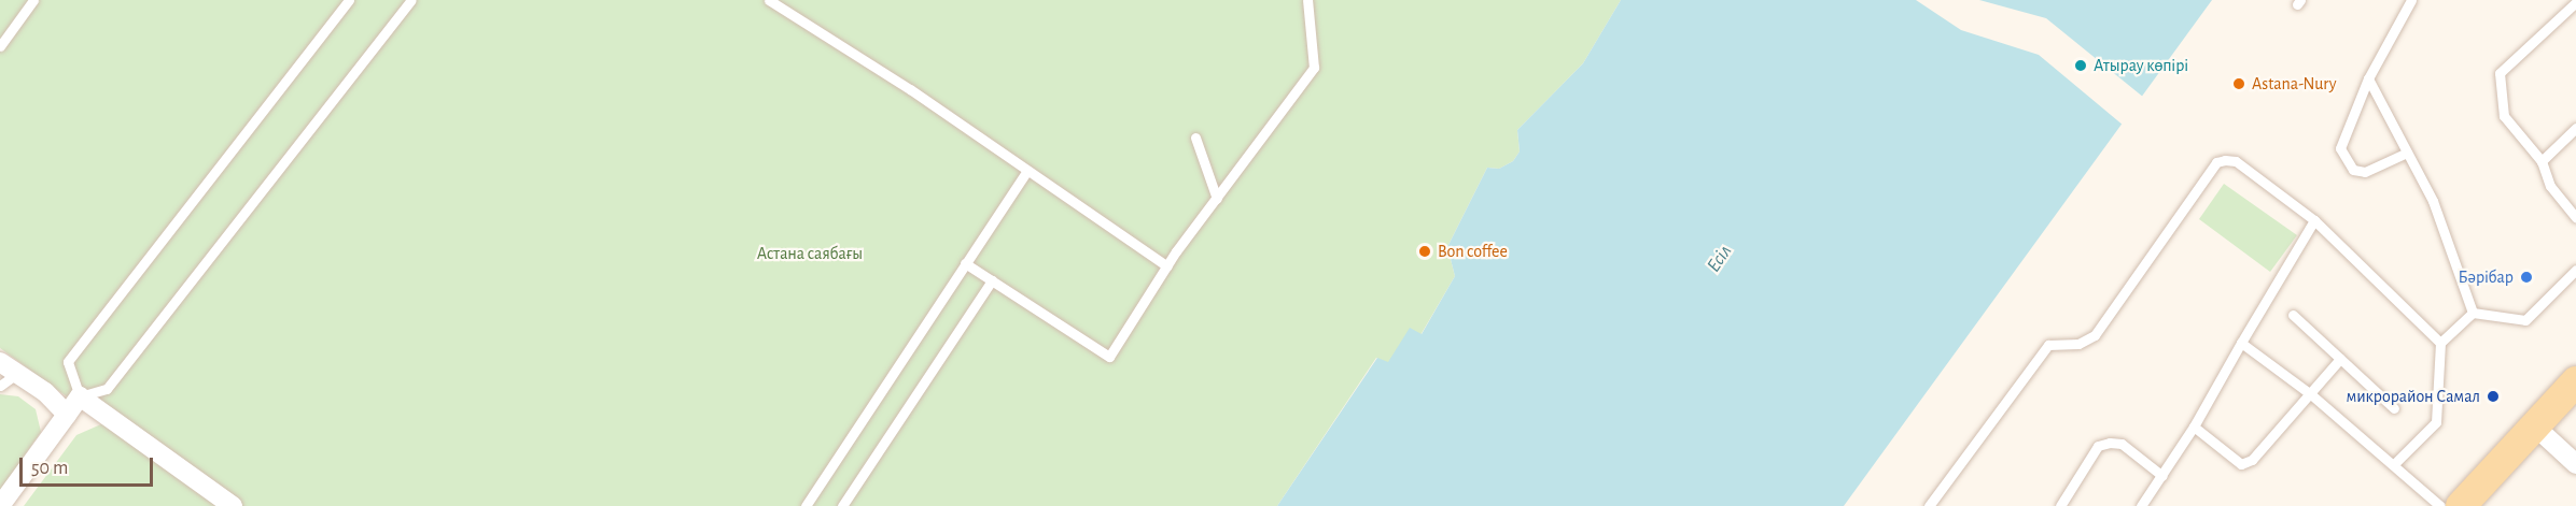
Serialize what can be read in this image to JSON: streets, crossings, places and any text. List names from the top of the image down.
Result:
{
  "water": ["Есіл"],
  "parks": ["Астана саябағы"],
  "places": [
    "Атырау көпірі",
    "Astana-Nury",
    "Bon coffee",
    "Бәрібар",
    "микрорайон Самал"
  ],
  "scale_bar": "50 m"
}
